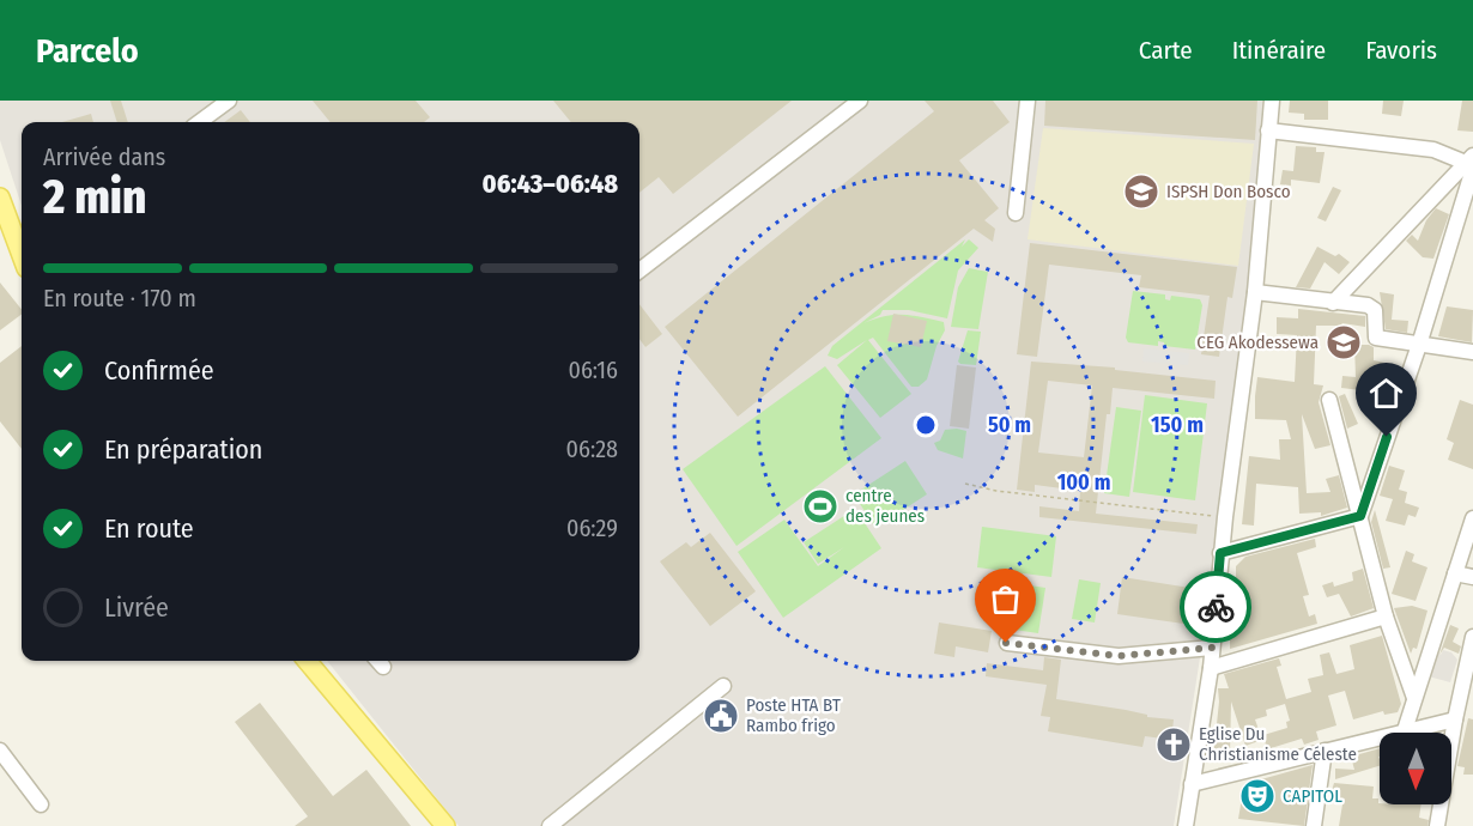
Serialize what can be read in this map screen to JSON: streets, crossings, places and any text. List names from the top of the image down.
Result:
{
  "places": {
    "school or university": ["ISPSH Don Bosco", "CEG Akodessewa"],
    "sports": ["centre des jeunes"],
    "public building": ["Poste HTA BT Rambo frigo"],
    "church": ["Eglise Du Christianisme Céleste"],
    "theatre": ["CAPITOL"]
  },
  "north": "bottom",
  "page": {
    "header": "Parcelo",
    "nav": ["Carte", "Itinéraire", "Favoris"],
    "heading": ["2 min", "Arrivée dans", "06:43–06:48"],
    "bar": "En route · 170 m",
    "list": [
      ["Confirmée", "06:16"],
      ["En préparation", "06:28"],
      ["En route", "06:29"],
      "Livrée"
    ]
  },
  "rings": ["50 m", "150 m", "100 m"]
}
